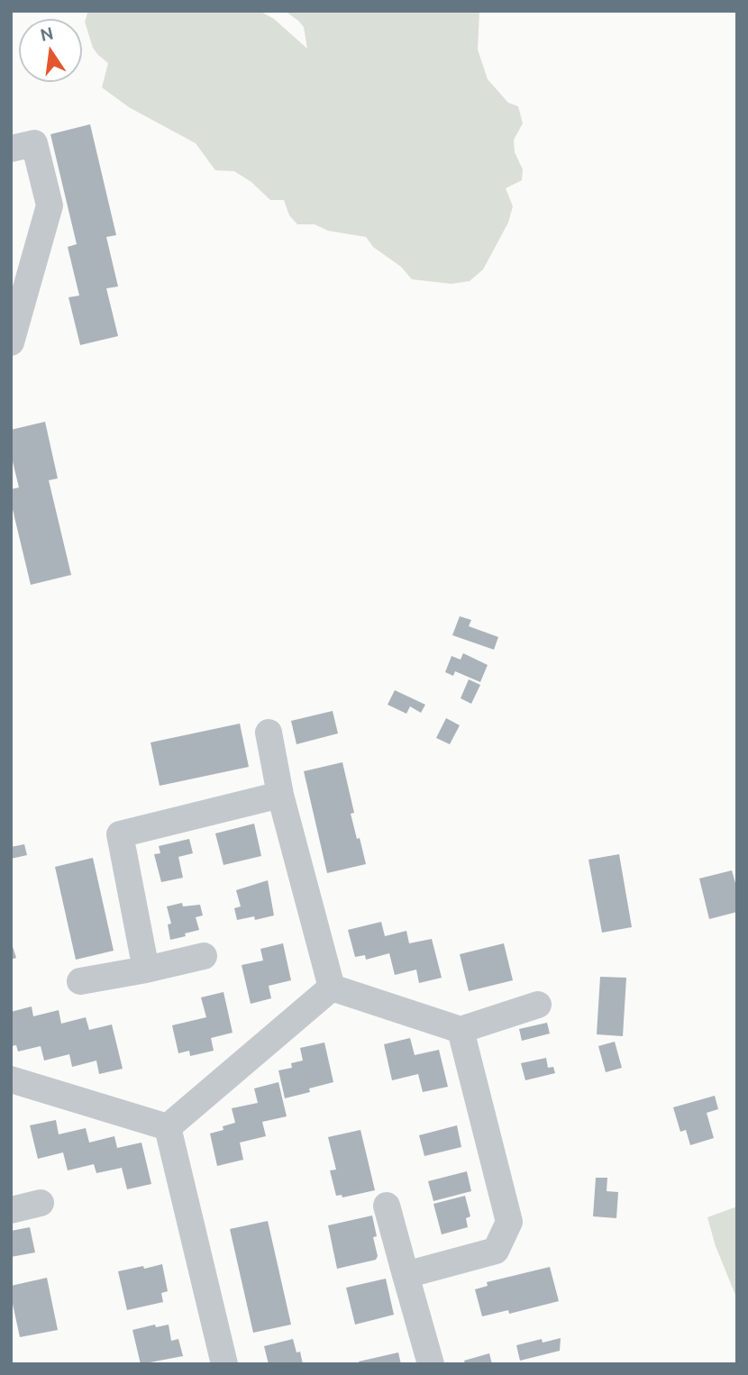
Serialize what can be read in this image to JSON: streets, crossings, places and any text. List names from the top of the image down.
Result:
{
  "north": "top"
}
